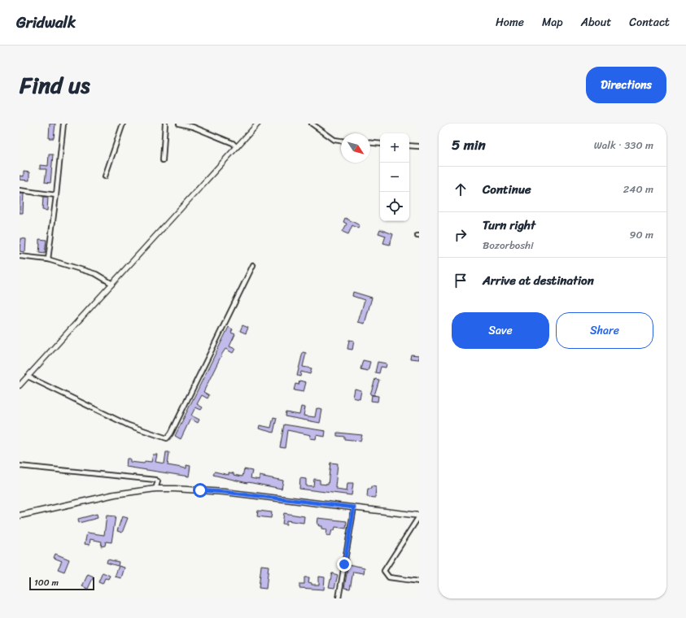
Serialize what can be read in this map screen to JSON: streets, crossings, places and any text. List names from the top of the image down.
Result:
{
  "scale_bar": "100 m",
  "north": "bottom right",
  "page": {
    "header": "Gridwalk",
    "nav": [
      "Home",
      "Map",
      "About",
      "Contact"
    ],
    "title": "Find us",
    "buttons": [
      "Directions",
      ["Save", "Share"]
    ],
    "heading": ["5 min", "Walk · 330 m"],
    "map_buttons": ["+", "−"],
    "list": [
      ["Continue", "240 m"],
      ["Turn right", "Bozorboshi", "90 m"],
      "Arrive at destination"
    ],
    "scale": "100 m"
  }
}
